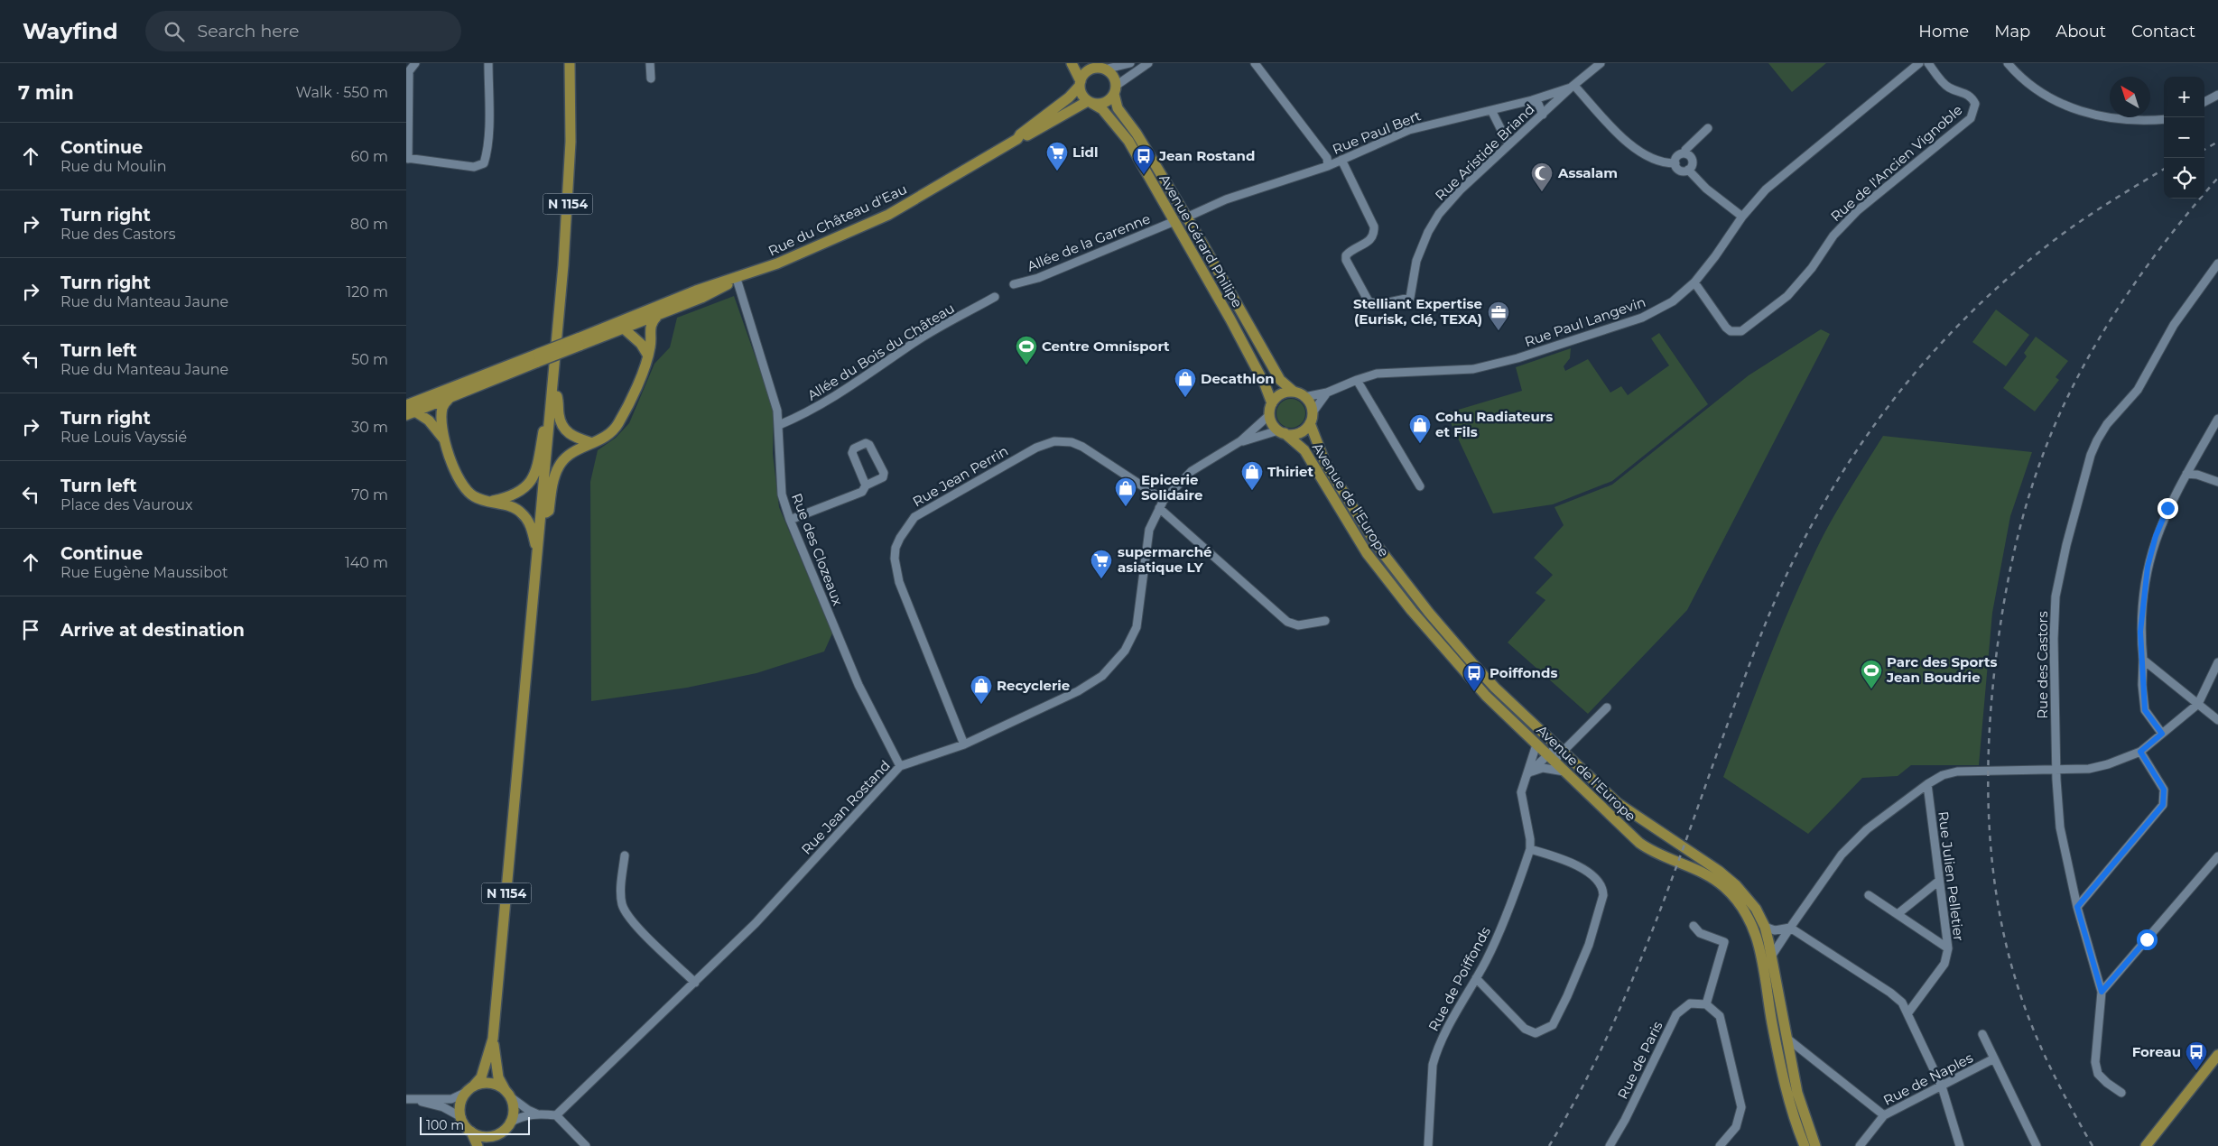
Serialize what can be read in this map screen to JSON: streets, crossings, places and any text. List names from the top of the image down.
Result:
{
  "streets": {
    "main road": [
      "N 1154",
      "Rue du Château d'Eau",
      "Avenue Gérard Philipe",
      "Avenue de l'Europe"
    ],
    "street": [
      "Rue Paul Bert",
      "Rue Aristide Briand",
      "Rue de l'Ancien Vignoble",
      "Allée de la Garenne",
      "Rue Paul Langevin",
      "Allée du Bois du Château",
      "Rue Jean Perrin",
      "Rue des Clozeaux",
      "Rue des Castors",
      "Rue Jean Rostand",
      "Rue Julien Pelletier",
      "Rue de Poiffonds",
      "Rue de Paris",
      "Rue de Naples"
    ]
  },
  "crossings": [
    ["Rue Paul Bert", "Rue Aristide Briand"],
    ["Rue Paul Bert", "Avenue Gérard Philipe"],
    ["Rue de l'Ancien Vignoble", "Rue Paul Langevin"],
    ["Rue du Château d'Eau", "Avenue Gérard Philipe"],
    ["Rue du Château d'Eau", "Rue des Clozeaux"],
    ["Avenue Gérard Philipe", "Allée de la Garenne"],
    ["Avenue Gérard Philipe", "Rue Paul Langevin"],
    ["Avenue Gérard Philipe", "Avenue de l'Europe"],
    ["Avenue Gérard Philipe", "Rue Jean Rostand"],
    ["Rue Paul Langevin", "Avenue de l'Europe"],
    ["Rue Paul Langevin", "Rue Jean Rostand"],
    ["Allée du Bois du Château", "Rue des Clozeaux"],
    ["Rue Jean Perrin", "Rue Jean Rostand"],
    ["Avenue de l'Europe", "Rue Jean Rostand"],
    ["Avenue de l'Europe", "Rue de Poiffonds"],
    ["Rue des Clozeaux", "Rue Jean Rostand"]
  ],
  "places": {
    "supermarket": ["Lidl", "supermarché asiatique LY"],
    "bus stop": ["Jean Rostand", "Poiffonds", "Foreau"],
    "mosque": ["Assalam"],
    "office": ["Stelliant Expertise (Eurisk, Clé, TEXA)"],
    "sports": ["Centre Omnisport", "Parc des Sports Jean Boudrie"],
    "shop": [
      "Decathlon",
      "Cohu Radiateurs et Fils",
      "Thiriet",
      "Epicerie Solidaire",
      "Recyclerie"
    ]
  },
  "scale_bar": "100 m",
  "north": "top left",
  "page": {
    "header": "Wayfind",
    "search": "Search here",
    "nav": [
      "Home",
      "Map",
      "About",
      "Contact"
    ],
    "heading": ["7 min", "Walk · 550 m"],
    "map_buttons": ["+", "−"],
    "list": [
      ["Continue", "Rue du Moulin", "60 m"],
      ["Turn right", "Rue des Castors", "80 m"],
      ["Turn right", "Rue du Manteau Jaune", "120 m"],
      ["Turn left", "Rue du Manteau Jaune", "50 m"],
      ["Turn right", "Rue Louis Vayssié", "30 m"],
      ["Turn left", "Place des Vauroux", "70 m"],
      ["Continue", "Rue Eugène Maussibot", "140 m"],
      "Arrive at destination"
    ],
    "scale": "100 m"
  }
}
